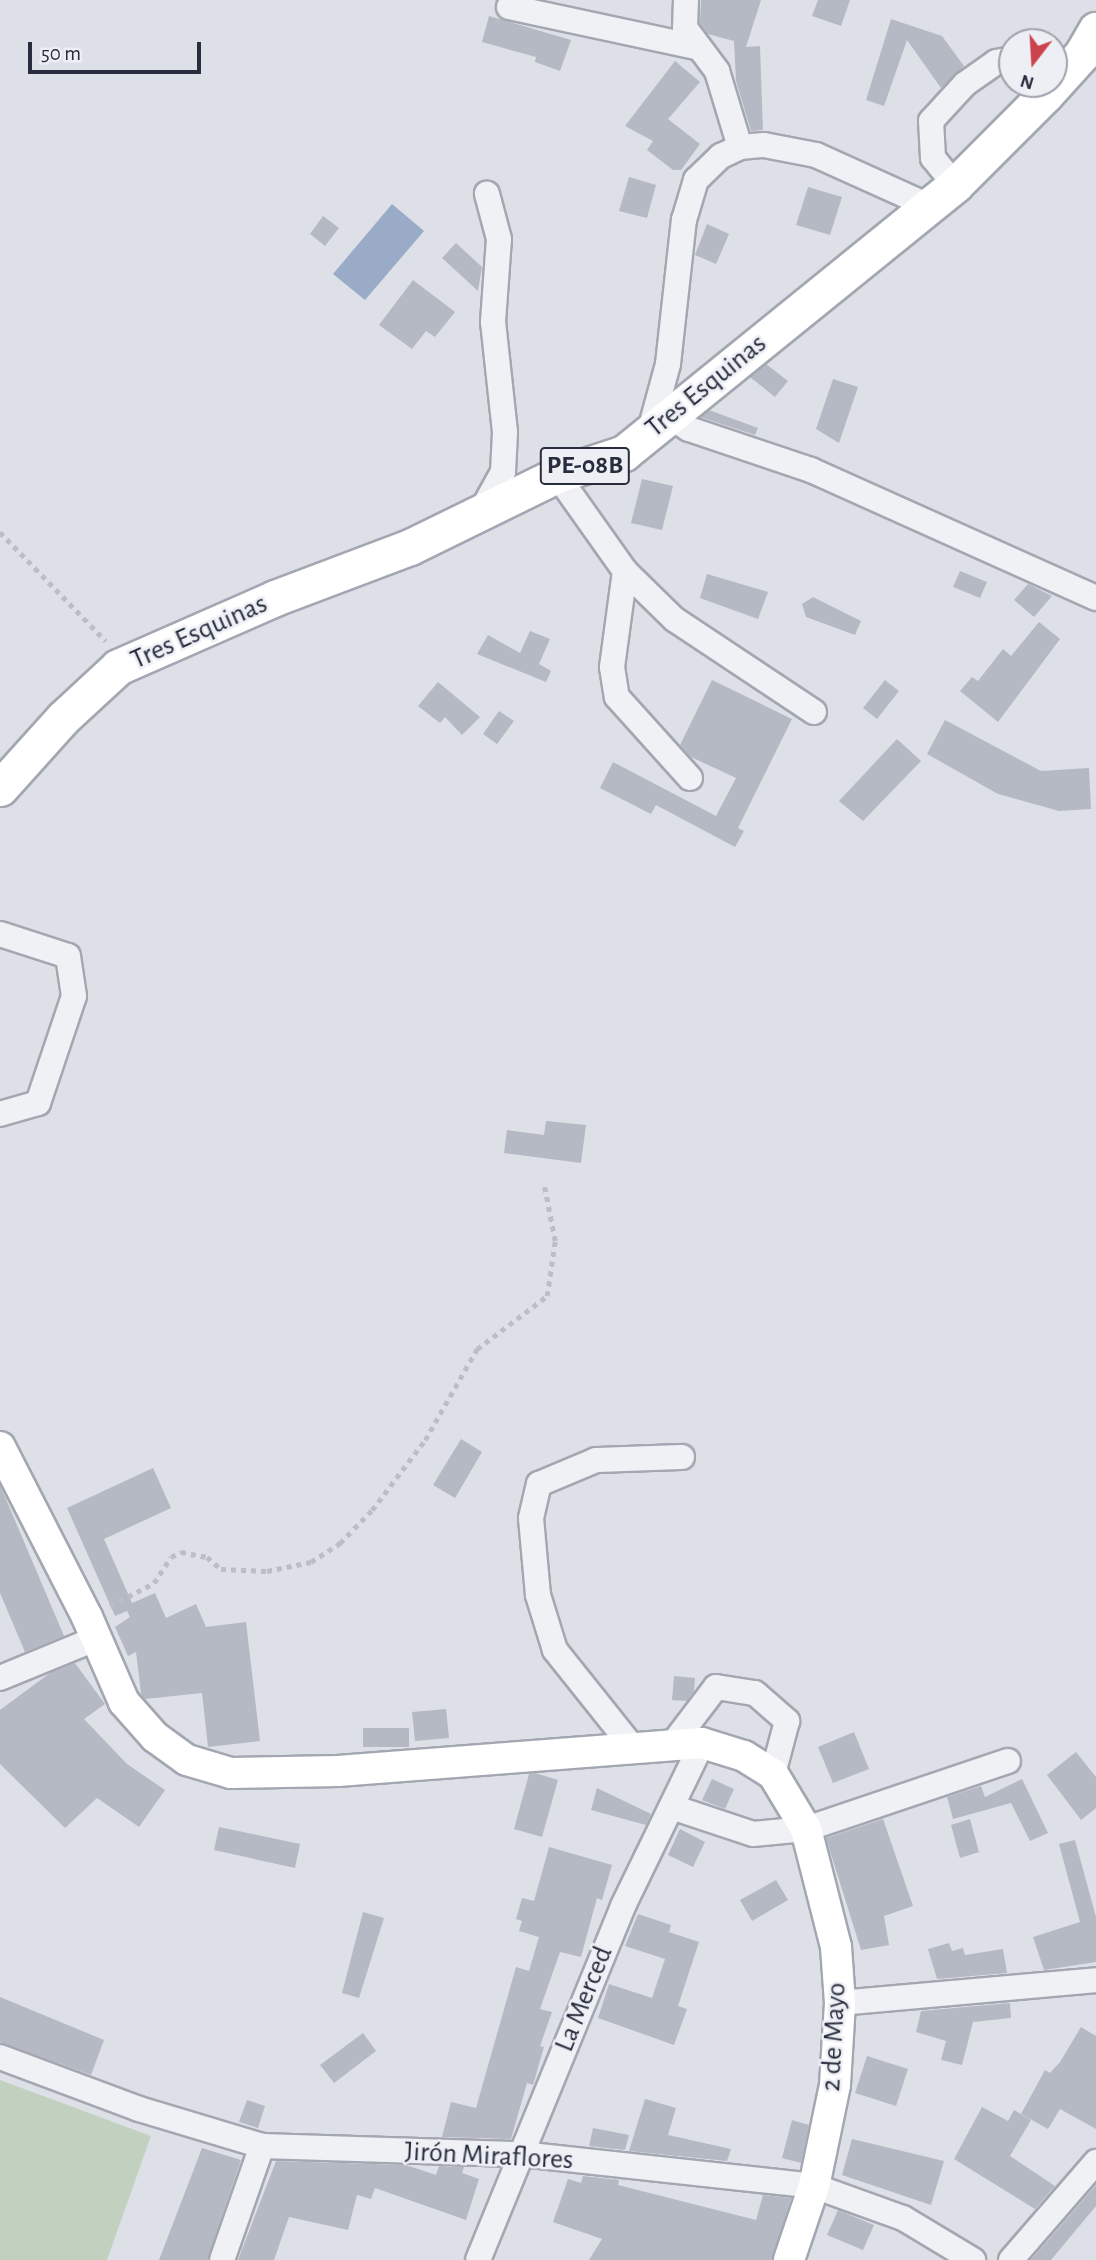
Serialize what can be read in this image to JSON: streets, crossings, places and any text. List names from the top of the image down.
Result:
{
  "streets": {
    "highway": ["Tres Esquinas", "PE-08B"],
    "main road": ["2 de Mayo"],
    "street": ["La Merced", "Jirón Miraflores"]
  },
  "crossings": [
    ["La Merced", "Jirón Miraflores"],
    ["2 de Mayo", "Jirón Miraflores"]
  ],
  "scale_bar": "50 m",
  "north": "bottom"
}
